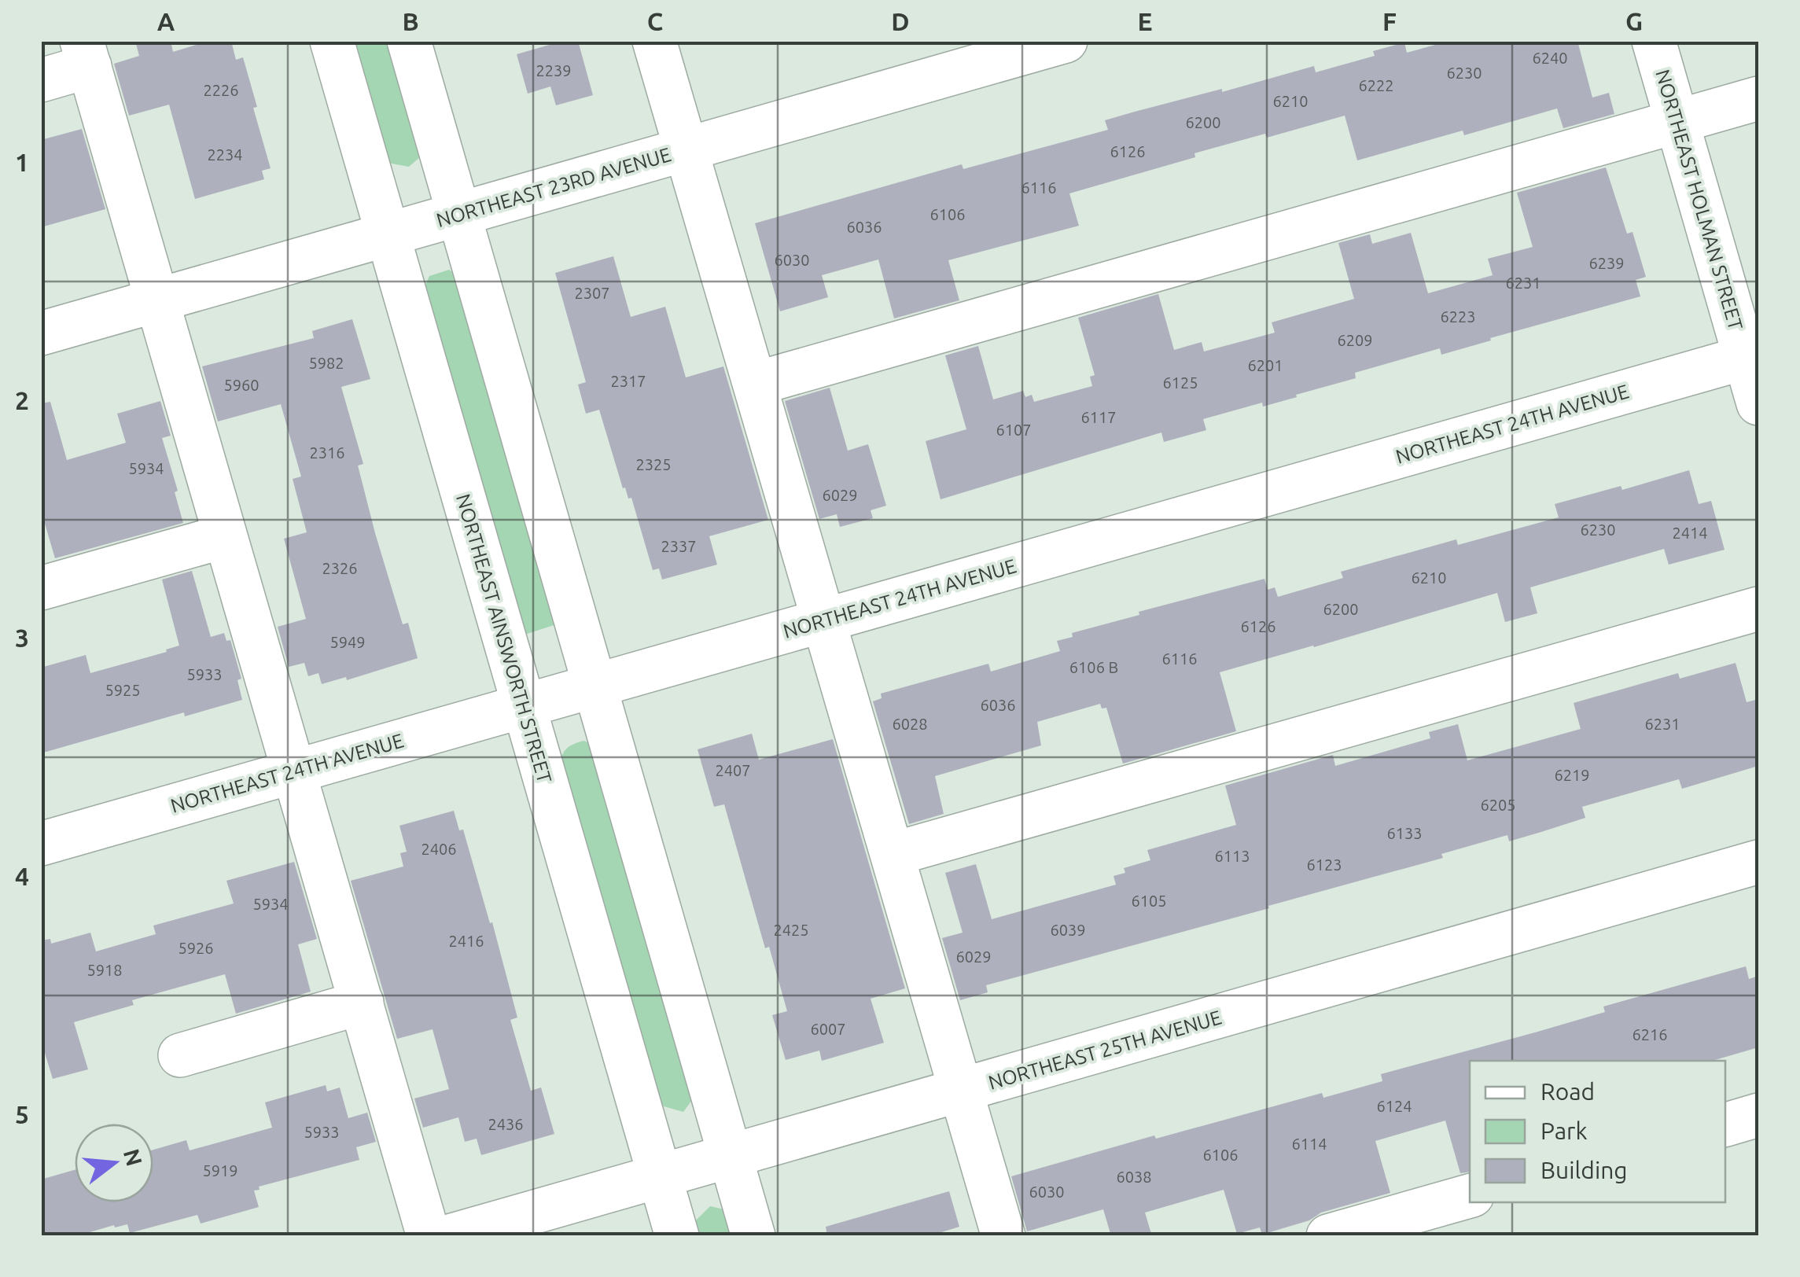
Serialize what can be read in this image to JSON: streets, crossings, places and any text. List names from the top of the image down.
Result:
{
  "streets": {
    "street": [
      "NORTHEAST 23RD AVENUE",
      "NORTHEAST HOLMAN STREET",
      "NORTHEAST 24TH AVENUE",
      "NORTHEAST AINSWORTH STREET",
      "NORTHEAST 25TH AVENUE"
    ]
  },
  "crossings": [
    ["NORTHEAST 23RD AVENUE", "NORTHEAST AINSWORTH STREET"],
    ["NORTHEAST HOLMAN STREET", "NORTHEAST 24TH AVENUE"],
    ["NORTHEAST 24TH AVENUE", "NORTHEAST AINSWORTH STREET"],
    ["NORTHEAST AINSWORTH STREET", "NORTHEAST 25TH AVENUE"]
  ],
  "house_numbers": [
    "6240",
    "2239",
    "6230",
    "6222",
    "2226",
    "6210",
    "6200",
    "6126",
    "2234",
    "6116",
    "6106",
    "6036",
    "6030",
    "6239",
    "6231",
    "2307",
    "6223",
    "6209",
    "5982",
    "6201",
    "2317",
    "6125",
    "5960",
    "6117",
    "6107",
    "2316",
    "2325",
    "5934",
    "6029",
    "6230",
    "2414",
    "2337",
    "2326",
    "6210",
    "6200",
    "6126",
    "5949",
    "6116",
    "6106 B",
    "5933",
    "5925",
    "6036",
    "6028",
    "6231",
    "2407",
    "6219",
    "6205",
    "6133",
    "2406",
    "6113",
    "6123",
    "6105",
    "5934",
    "2425",
    "6039",
    "2416",
    "5926",
    "6029",
    "5918",
    "6007",
    "6216",
    "6124",
    "2436",
    "5933",
    "6114",
    "6106",
    "5919",
    "6038",
    "6030"
  ],
  "legend": ["Road", "Park", "Building"],
  "north": "right",
  "grid": {
    "columns": [
      "A",
      "B",
      "C",
      "D",
      "E",
      "F",
      "G"
    ],
    "rows": [
      "1",
      "2",
      "3",
      "4",
      "5"
    ]
  }
}
